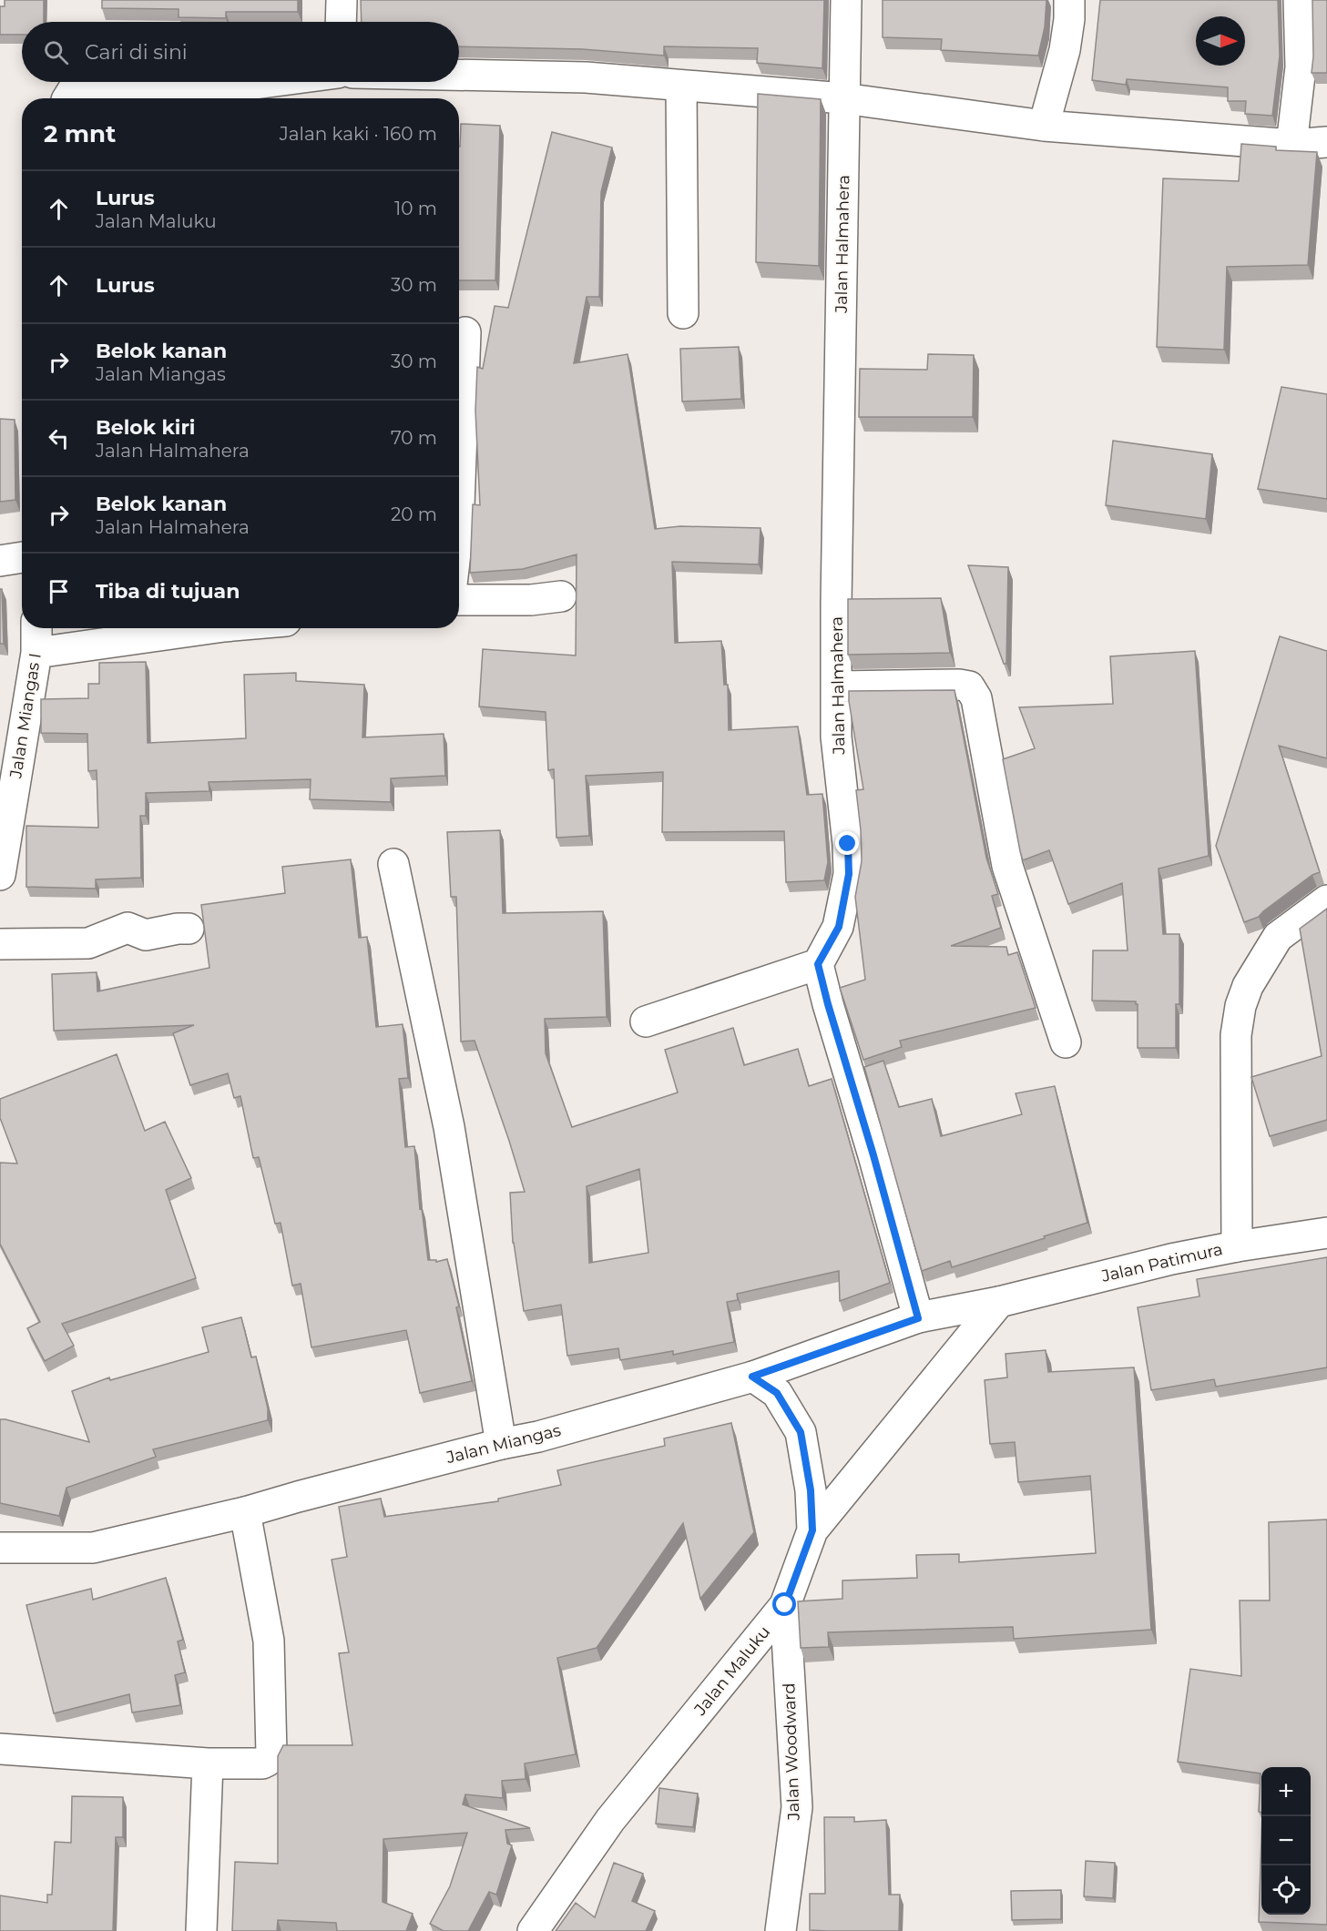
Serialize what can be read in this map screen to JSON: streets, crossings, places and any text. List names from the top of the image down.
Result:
{
  "streets": {
    "street": [
      "Jalan Halmahera",
      "Jalan Miangas I",
      "Jalan Patimura",
      "Jalan Miangas",
      "Jalan Maluku",
      "Jalan Woodward"
    ]
  },
  "crossings": [
    ["Jalan Patimura", "Jalan Miangas"],
    ["Jalan Patimura", "Jalan Maluku"],
    ["Jalan Miangas", "Jalan Maluku"],
    ["Jalan Maluku", "Jalan Woodward"]
  ],
  "north": "right",
  "page": {
    "search": "Cari di sini",
    "heading": ["2 mnt", "Jalan kaki · 160 m"],
    "list": [
      ["Lurus", "Jalan Maluku", "10 m"],
      ["Lurus", "30 m"],
      ["Belok kanan", "Jalan Miangas", "30 m"],
      ["Belok kiri", "Jalan Halmahera", "70 m"],
      ["Belok kanan", "Jalan Halmahera", "20 m"],
      "Tiba di tujuan"
    ],
    "map_buttons": ["+", "−"]
  }
}
